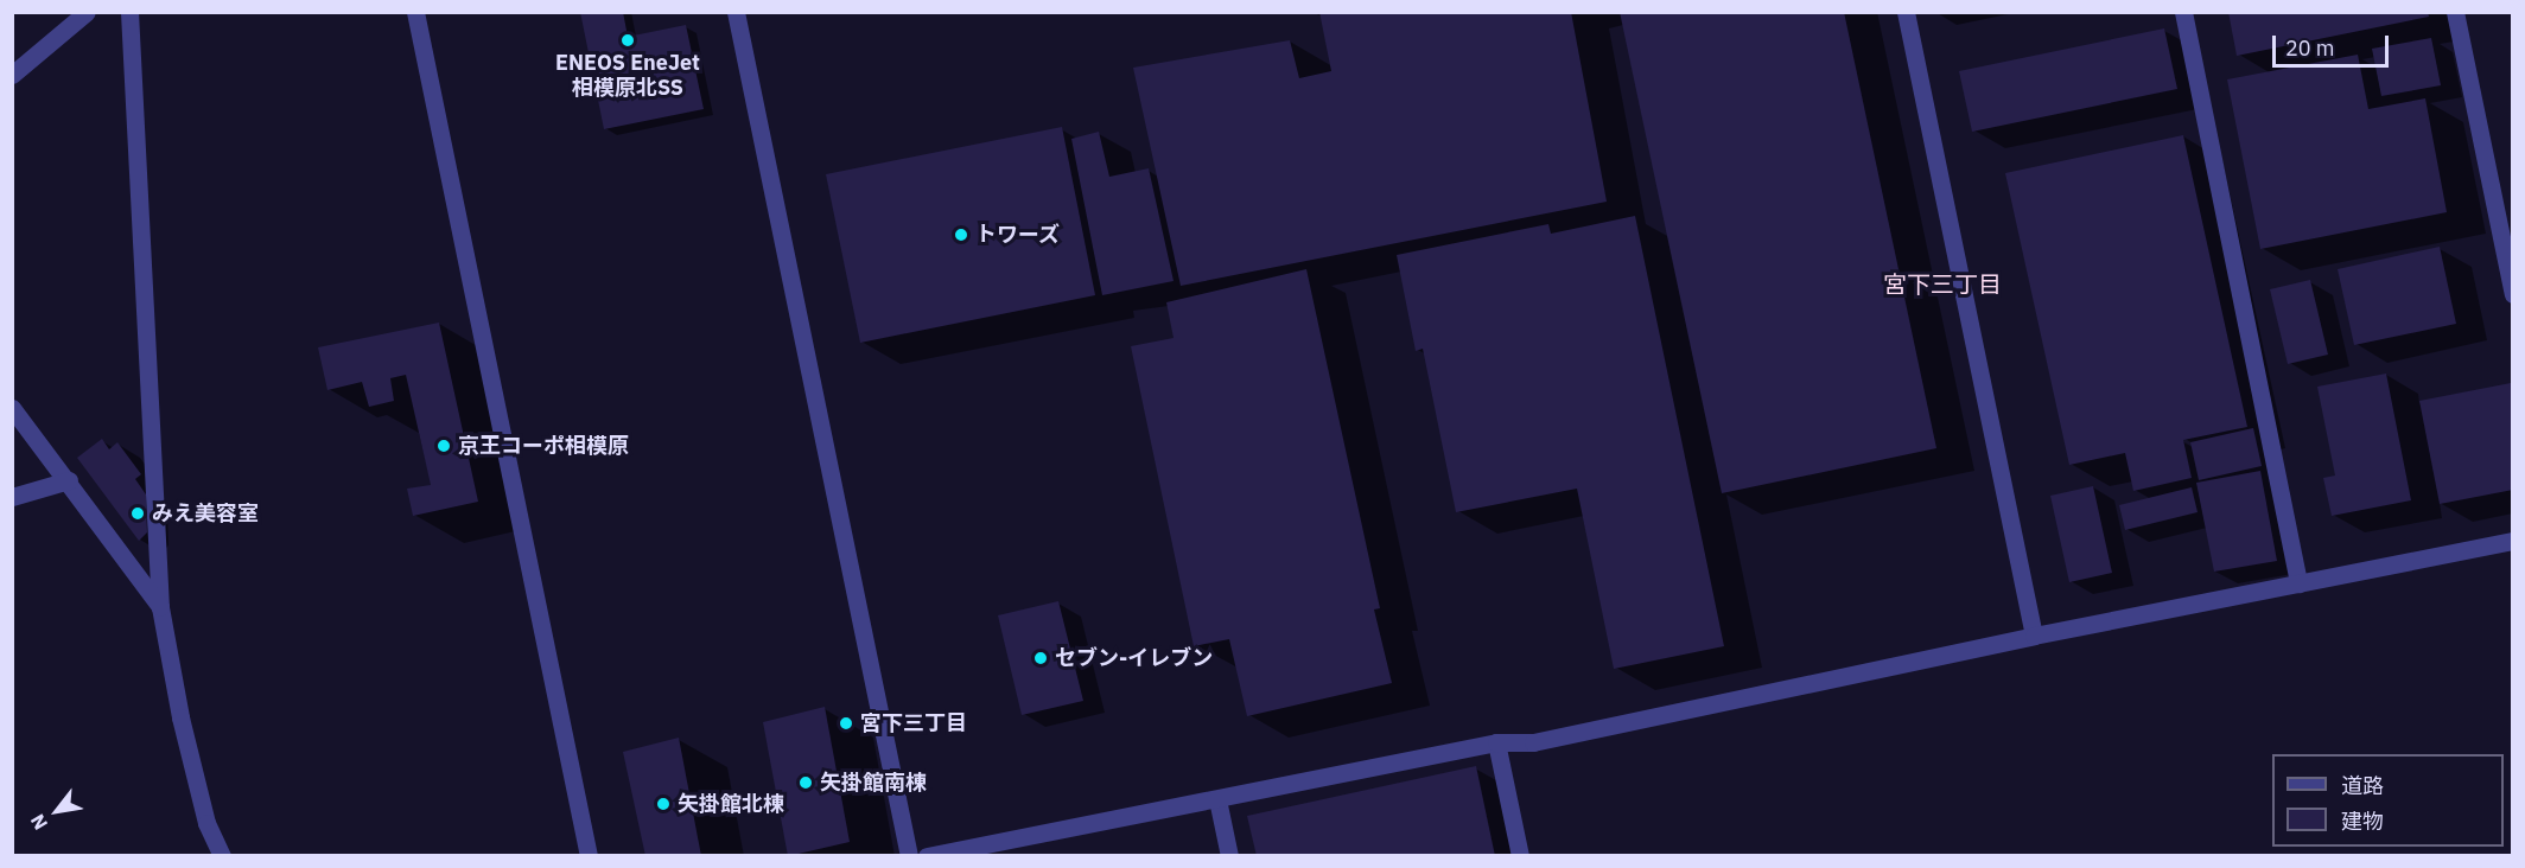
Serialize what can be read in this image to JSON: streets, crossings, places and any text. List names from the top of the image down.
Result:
{
  "districts": ["宮下三丁目"],
  "places": [
    "ENEOS EneJet 相模原北SS",
    "トワーズ",
    "京王コーポ相模原",
    "みえ美容室",
    "セブン-イレブン",
    "宮下三丁目",
    "矢掛館南棟",
    "矢掛館北棟"
  ],
  "legend": ["道路", "建物"],
  "scale_bar": "20 m",
  "north": "bottom left"
}
